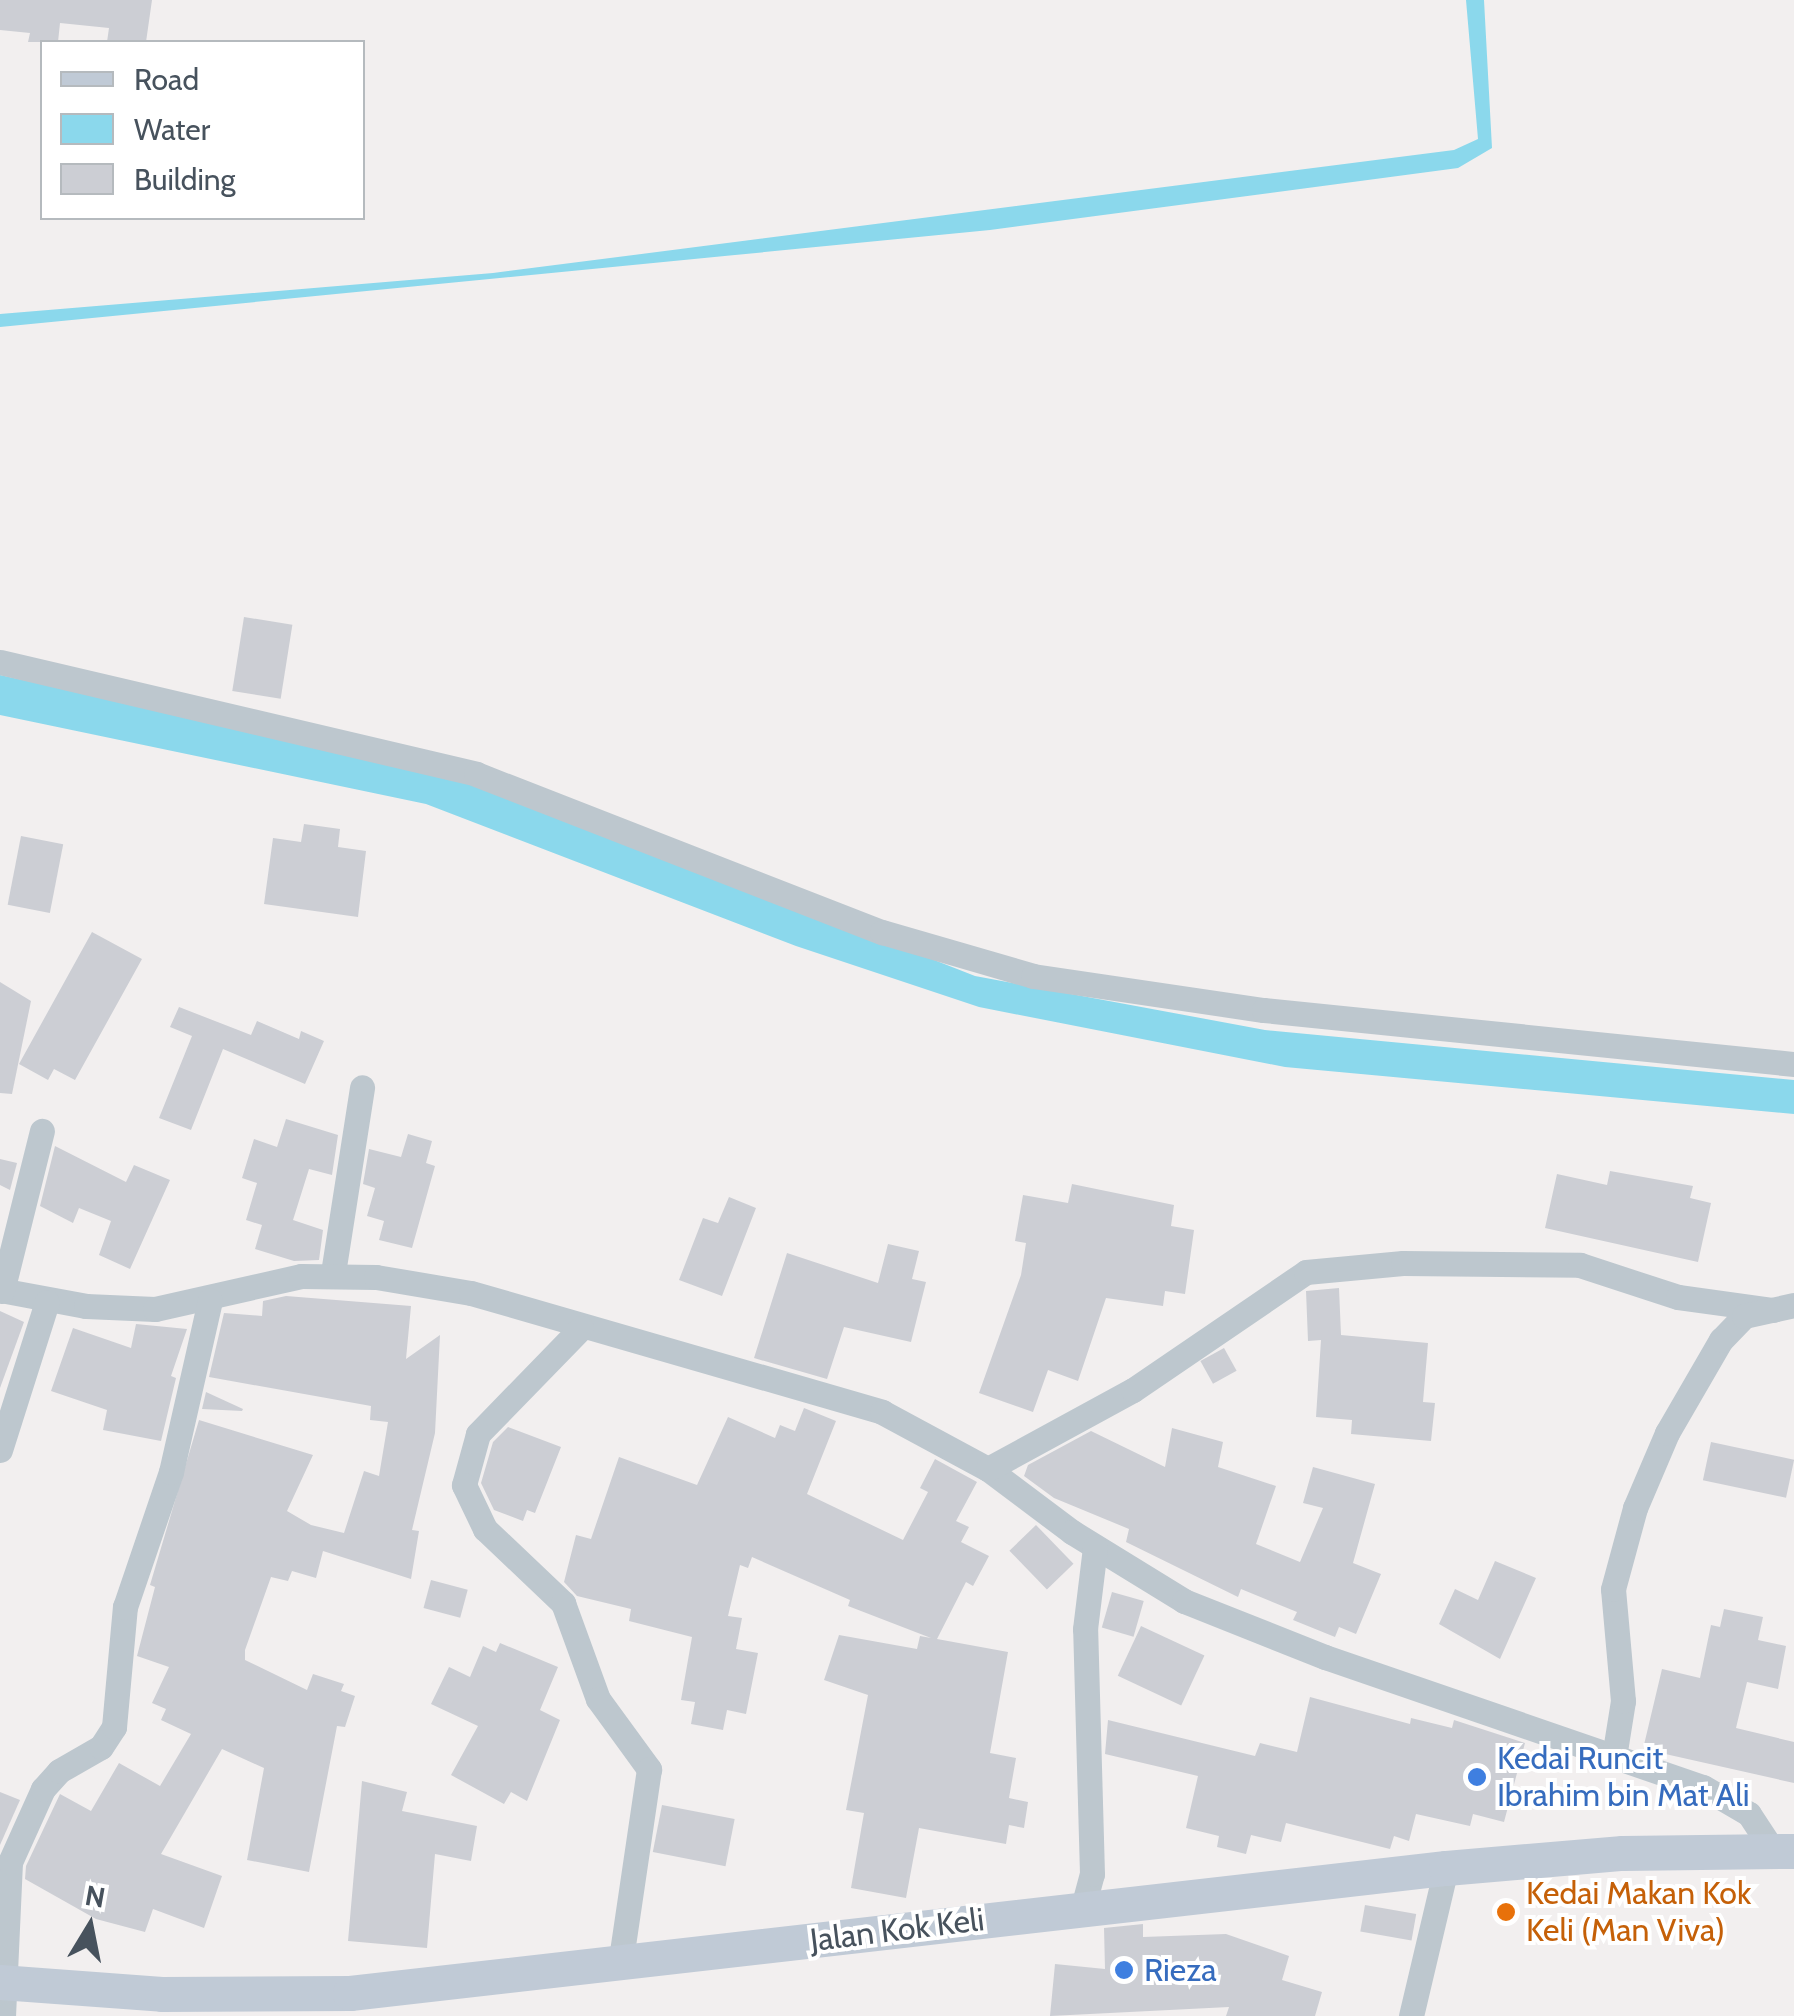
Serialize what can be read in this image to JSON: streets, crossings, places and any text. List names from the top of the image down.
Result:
{
  "streets": {
    "street": ["Jalan Kok Keli"]
  },
  "places": ["Kedai Runcit Ibrahim bin Mat Ali", "Kedai Makan Kok Keli (Man Viva)", "Rieza"],
  "legend": ["Road", "Water", "Building"],
  "north": "top"
}
